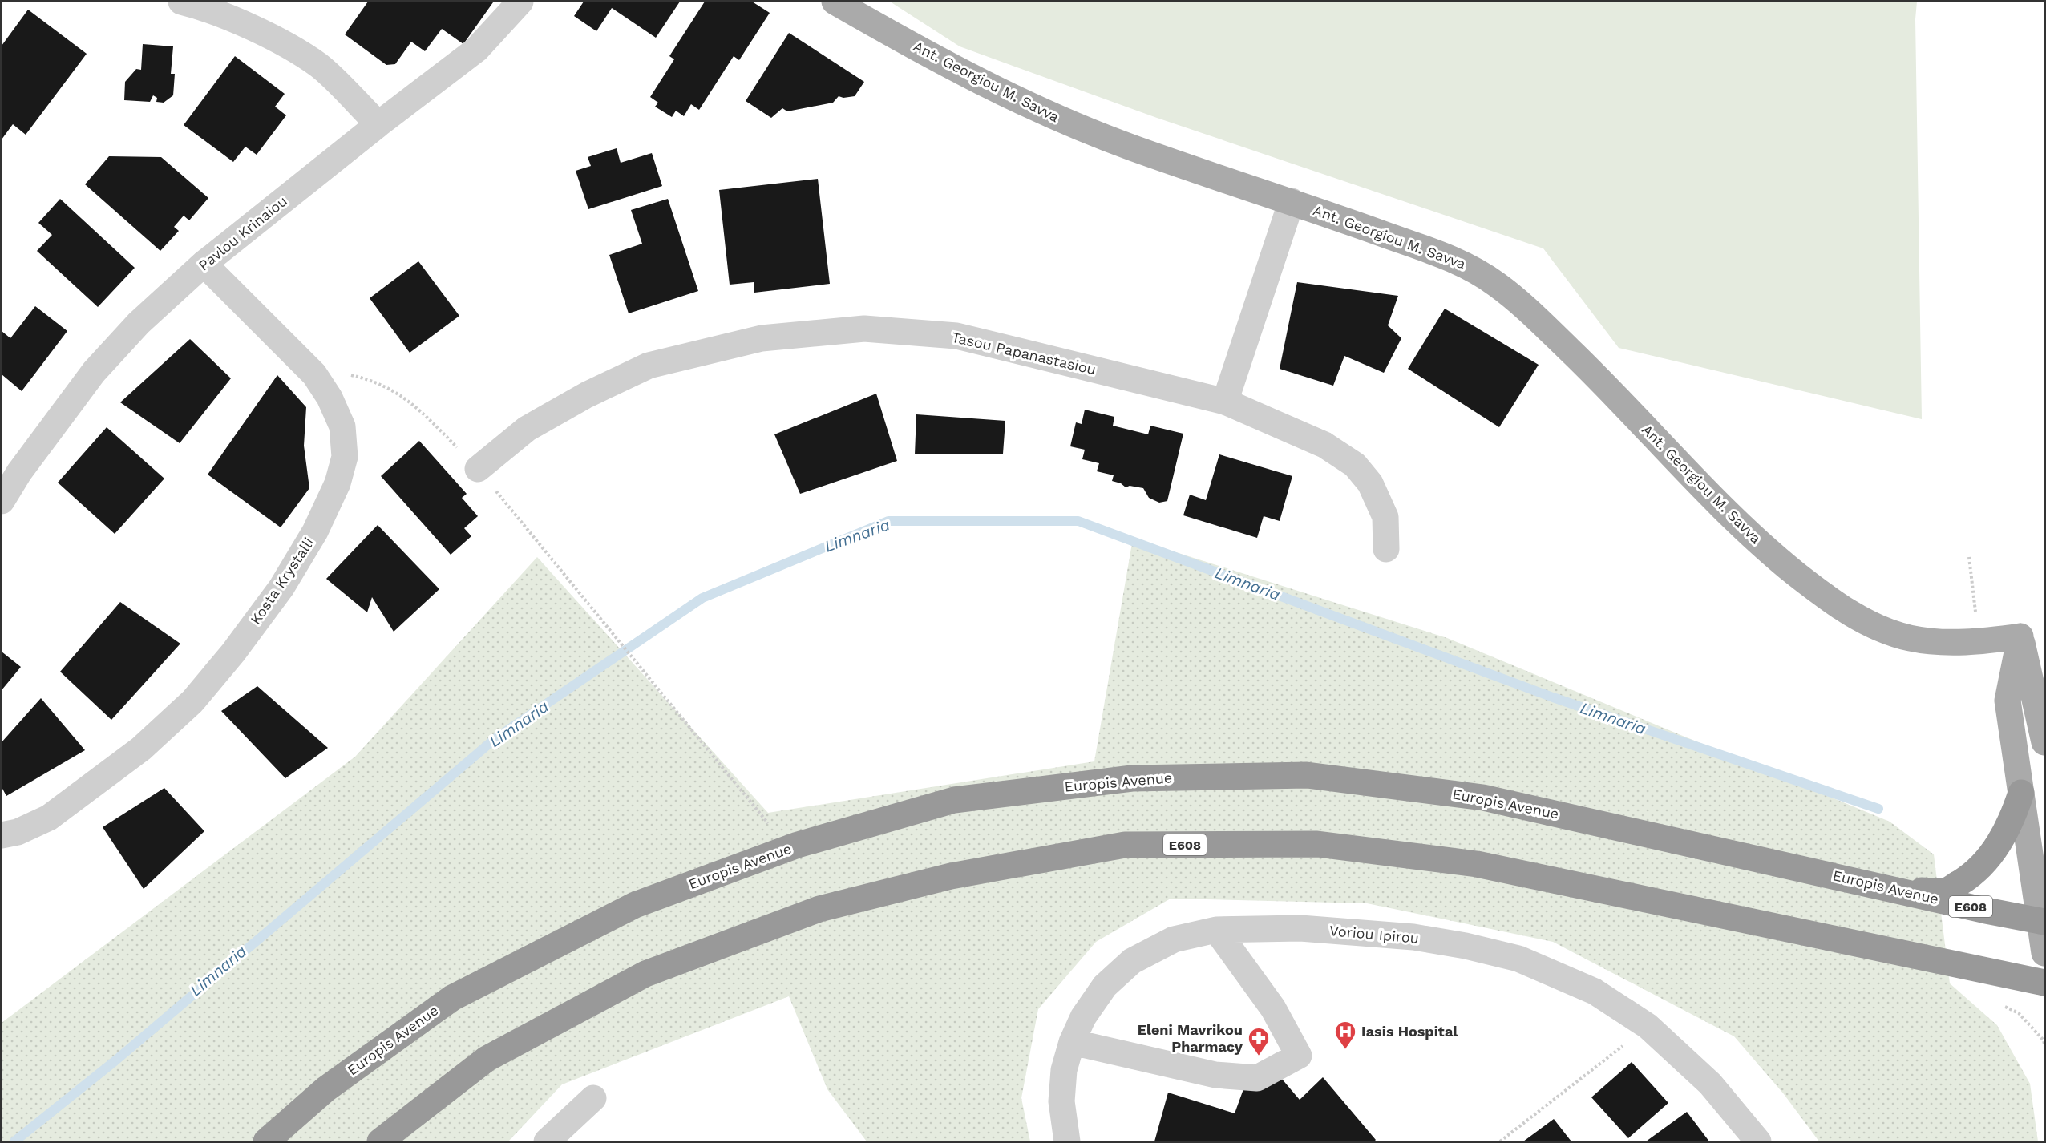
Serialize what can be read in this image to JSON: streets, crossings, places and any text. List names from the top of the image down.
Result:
{
  "streets": {
    "highway": ["Europis Avenue", "E608"],
    "main road": ["Ant. Georgiou M. Savva"],
    "street": [
      "Pavlou Krinaiou",
      "Tasou Papanastasiou",
      "Kosta Krystalli",
      "Voriou Ipirou"
    ]
  },
  "crossings": [
    ["Pavlou Krinaiou", "Kosta Krystalli"]
  ],
  "water": ["Limnaria"],
  "places": {
    "hospital": ["Iasis Hospital"],
    "pharmacy": ["Eleni Mavrikou Pharmacy"]
  }
}
